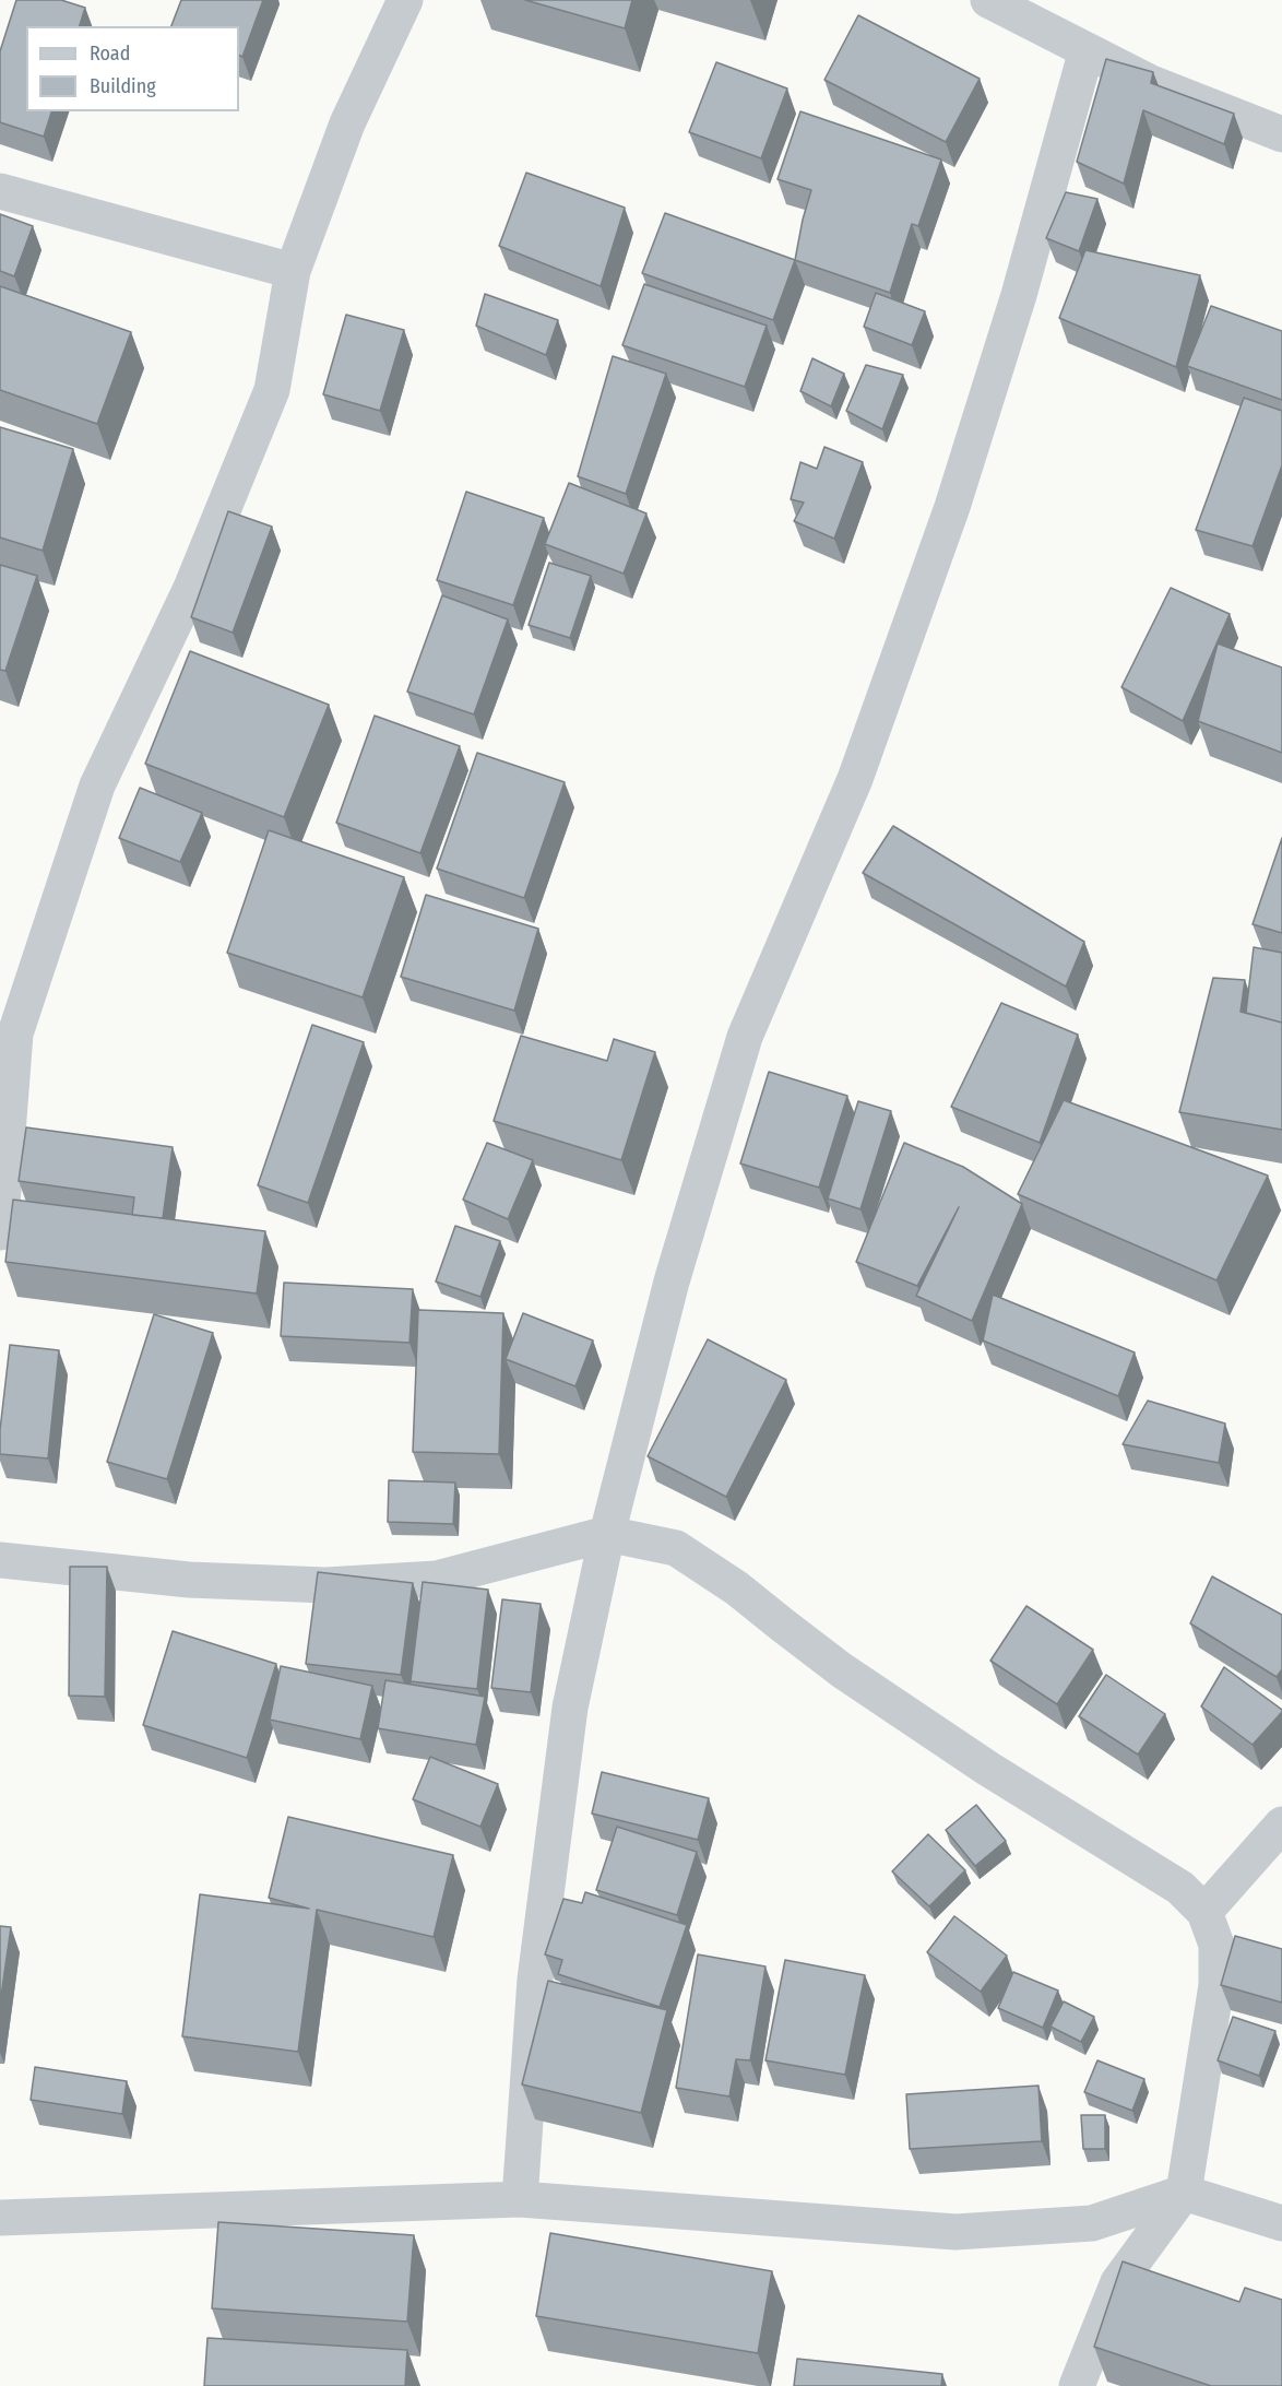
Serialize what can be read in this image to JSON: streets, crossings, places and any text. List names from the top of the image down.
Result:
{
  "legend": ["Road", "Building"]
}
